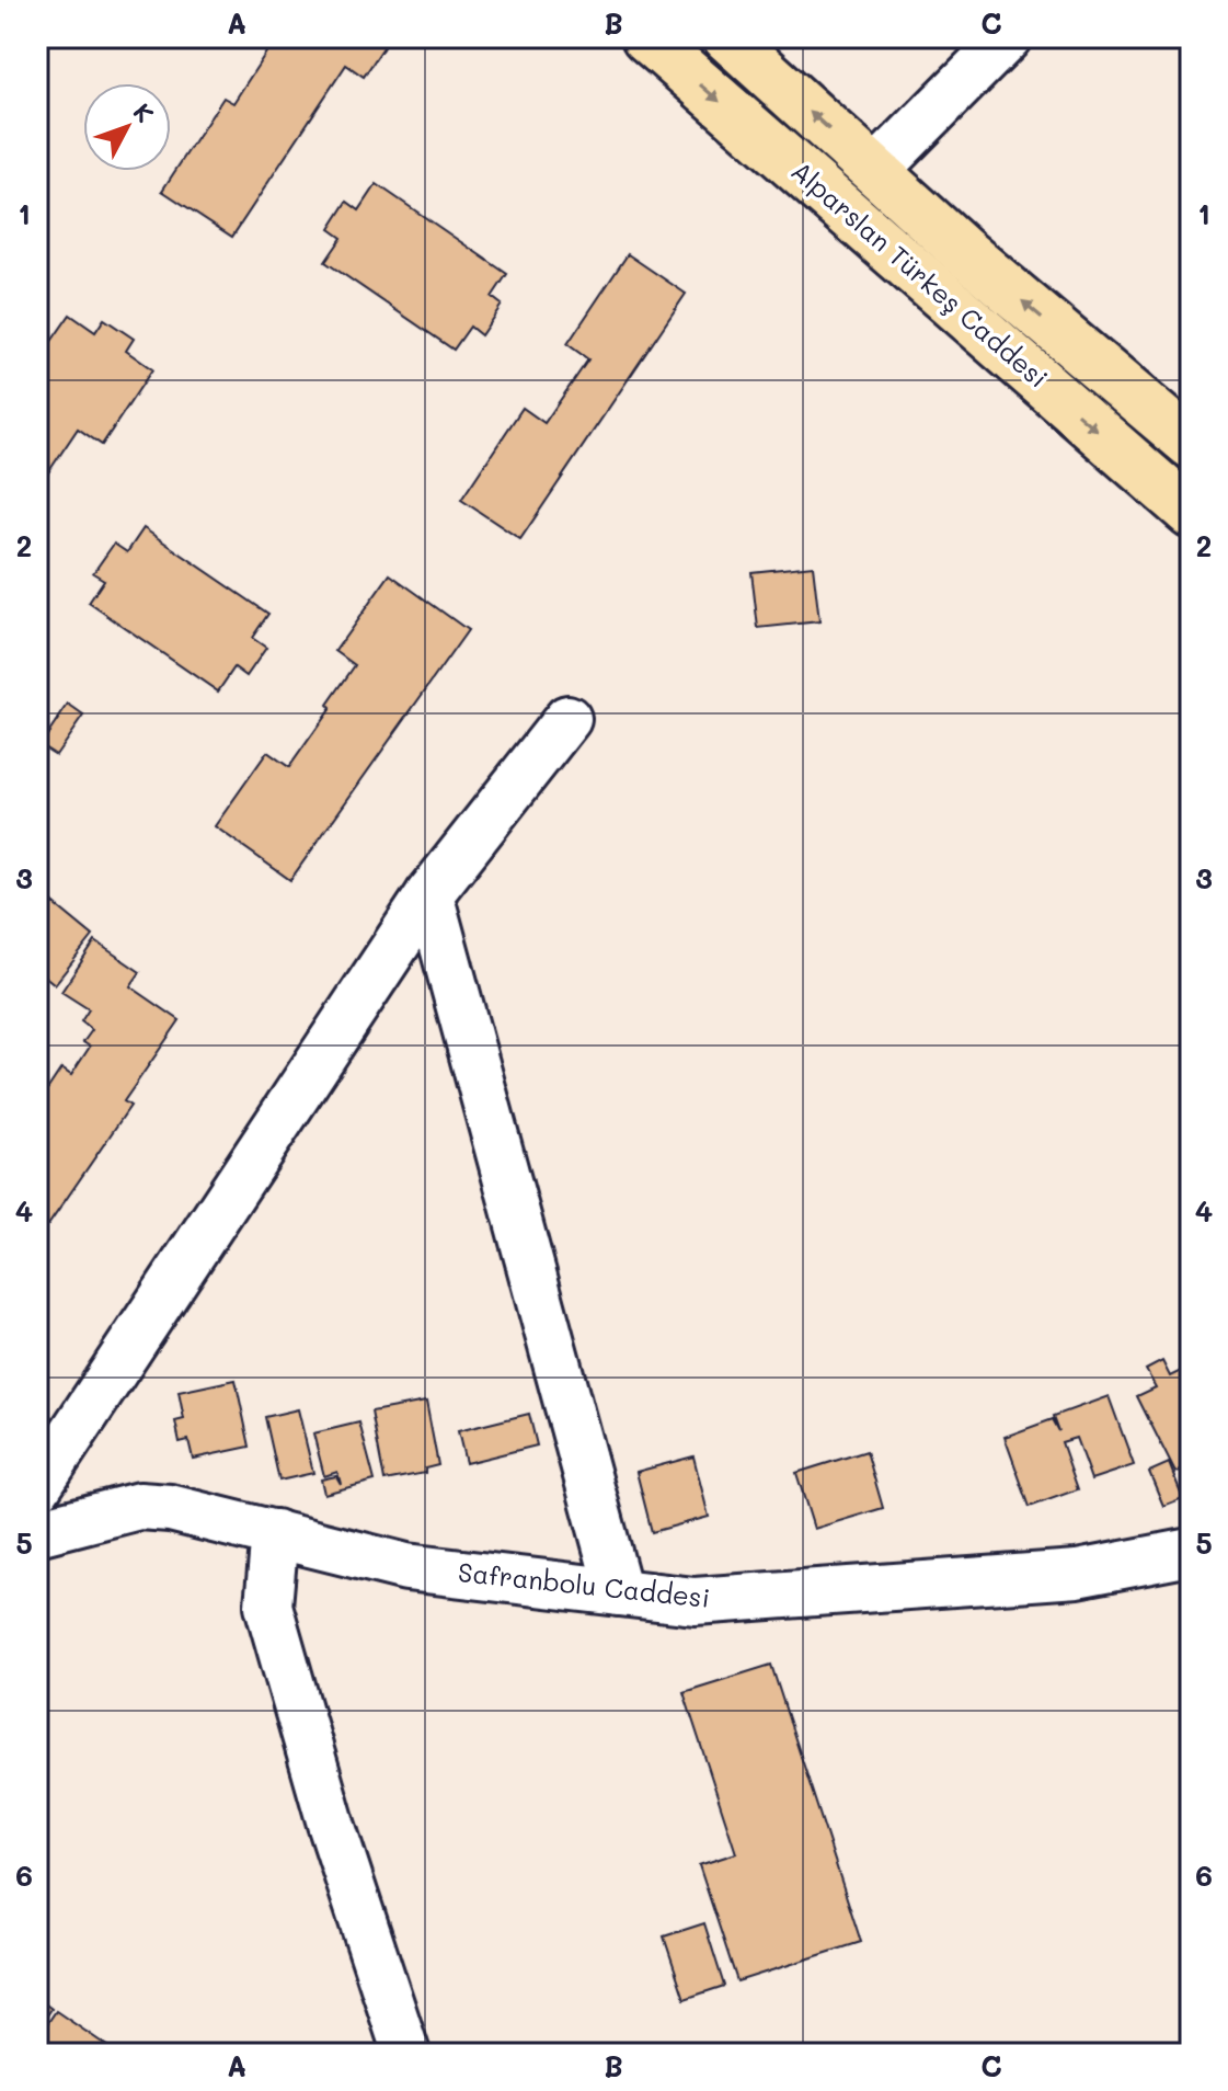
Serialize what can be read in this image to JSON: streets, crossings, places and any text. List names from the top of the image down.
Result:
{
  "streets": {
    "main road": ["Alparslan Türkeş Caddesi"],
    "street": ["Safranbolu Caddesi"]
  },
  "north": "top right",
  "grid": {
    "columns": ["A", "B", "C"],
    "rows": [
      "1",
      "2",
      "3",
      "4",
      "5",
      "6"
    ]
  }
}
